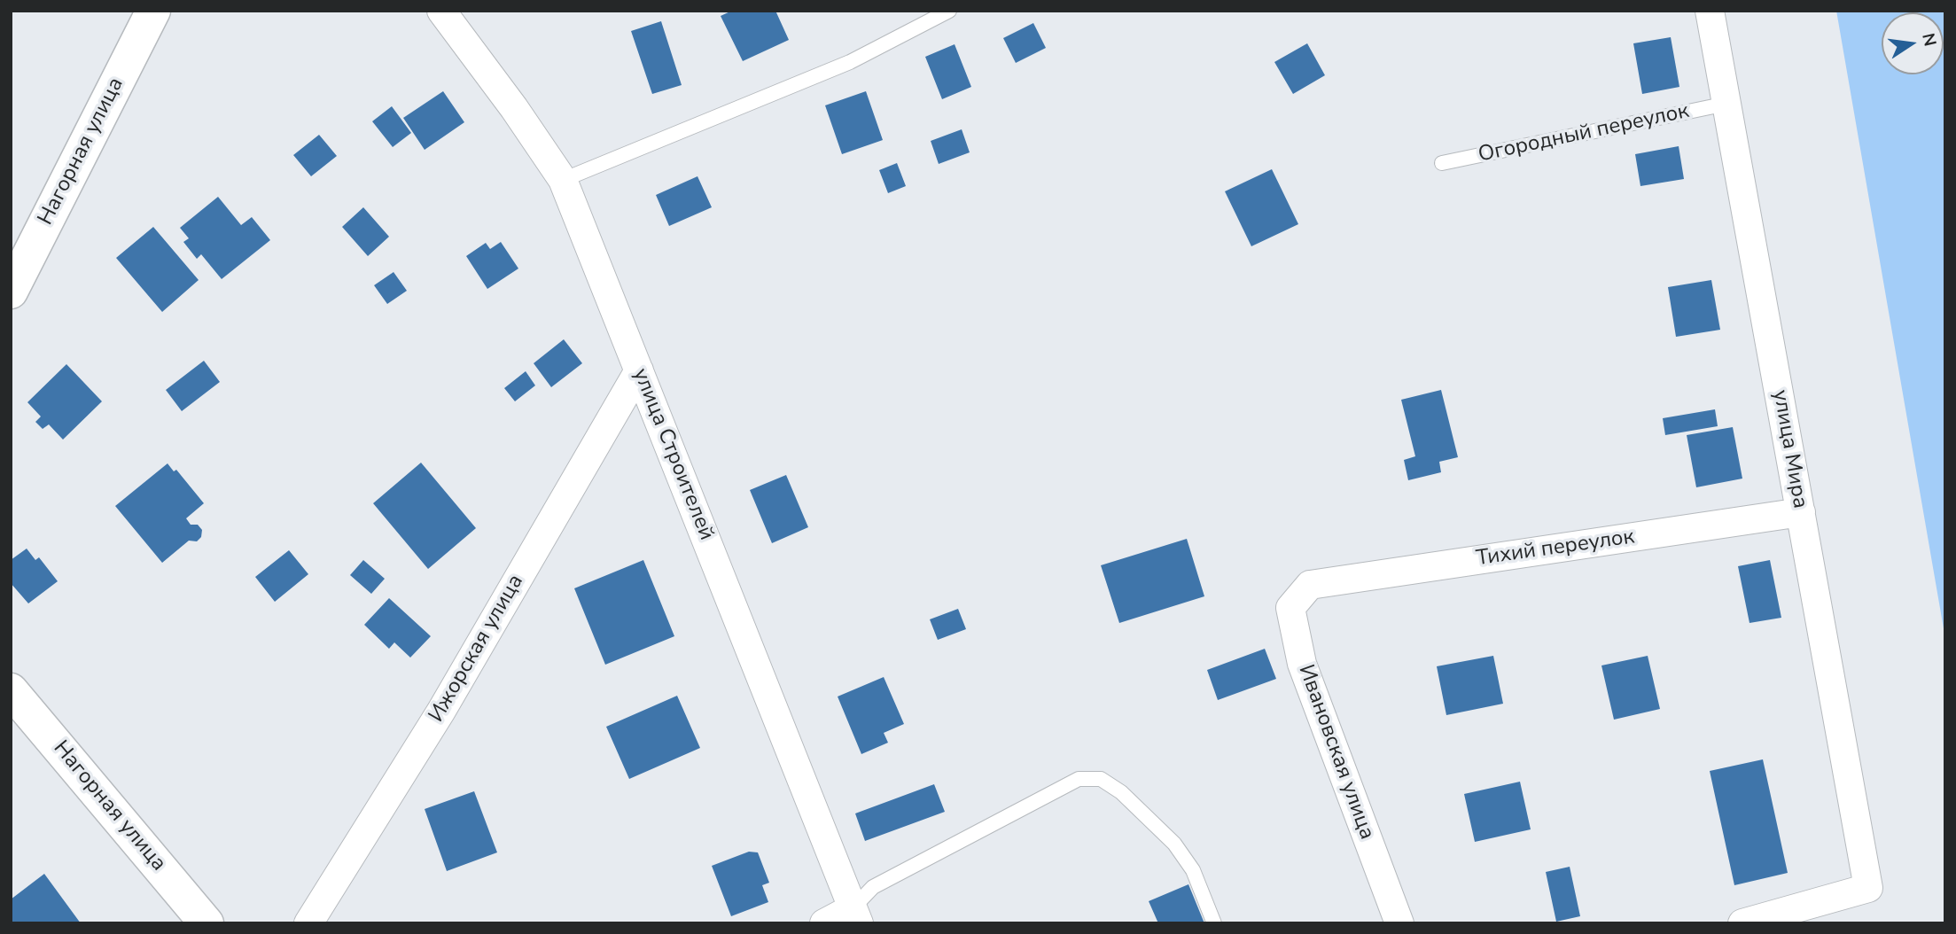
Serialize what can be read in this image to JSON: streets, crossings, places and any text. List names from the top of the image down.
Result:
{
  "streets": {
    "street": [
      "Нагорная улица",
      "улица Мира",
      "улица Строителей",
      "Тихий переулок",
      "Ижорская улица",
      "Ивановская улица"
    ],
    "lane": ["Огородный переулок"]
  },
  "crossings": [
    ["Огородный переулок", "улица Мира"],
    ["улица Мира", "Тихий переулок"],
    ["улица Строителей", "Ижорская улица"],
    ["Тихий переулок", "Ивановская улица"]
  ],
  "north": "right"
}
